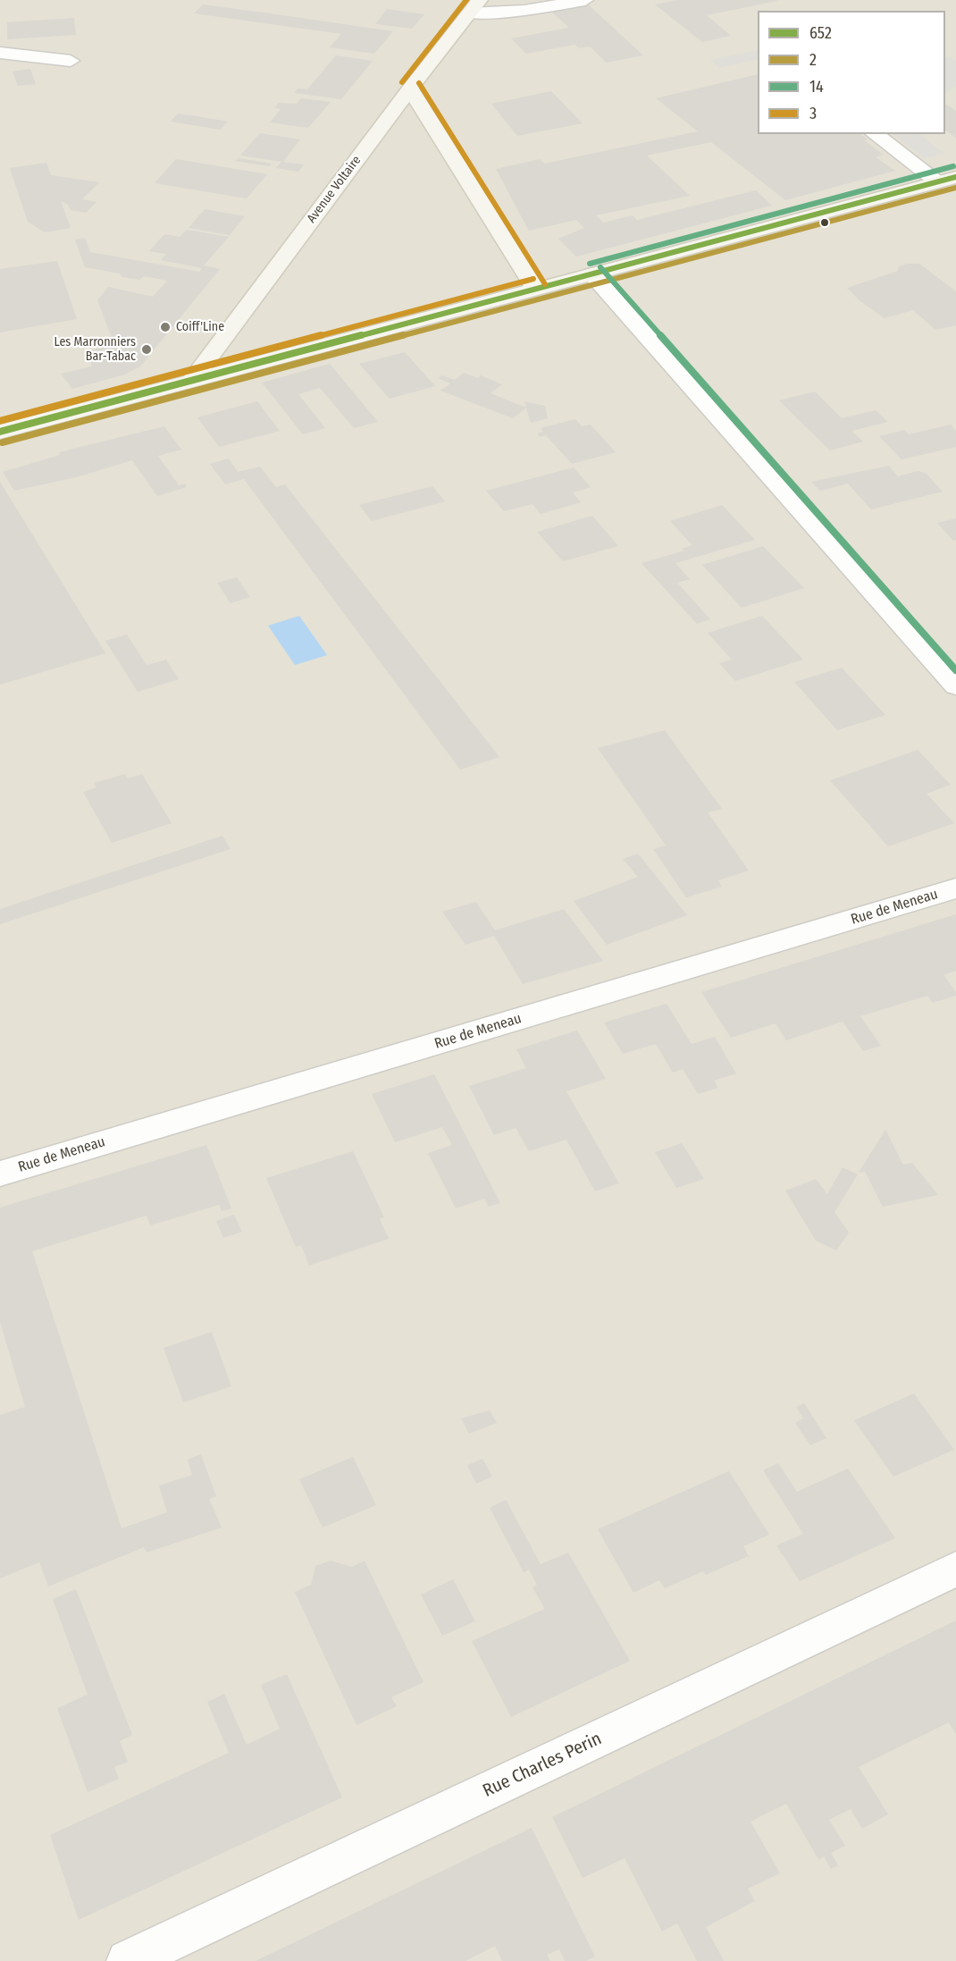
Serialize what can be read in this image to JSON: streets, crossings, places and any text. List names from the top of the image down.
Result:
{
  "streets": {
    "street": ["Avenue Voltaire", "Rue de Meneau", "Rue Charles Perin"]
  },
  "places": ["Coiff'Line", "Les Marronniers Bar-Tabac"],
  "lines": [
    "transit line 3",
    "transit line 14",
    "transit line 652",
    "transit line 2"
  ],
  "legend": [
    "652",
    "2",
    "14",
    "3"
  ]
}
